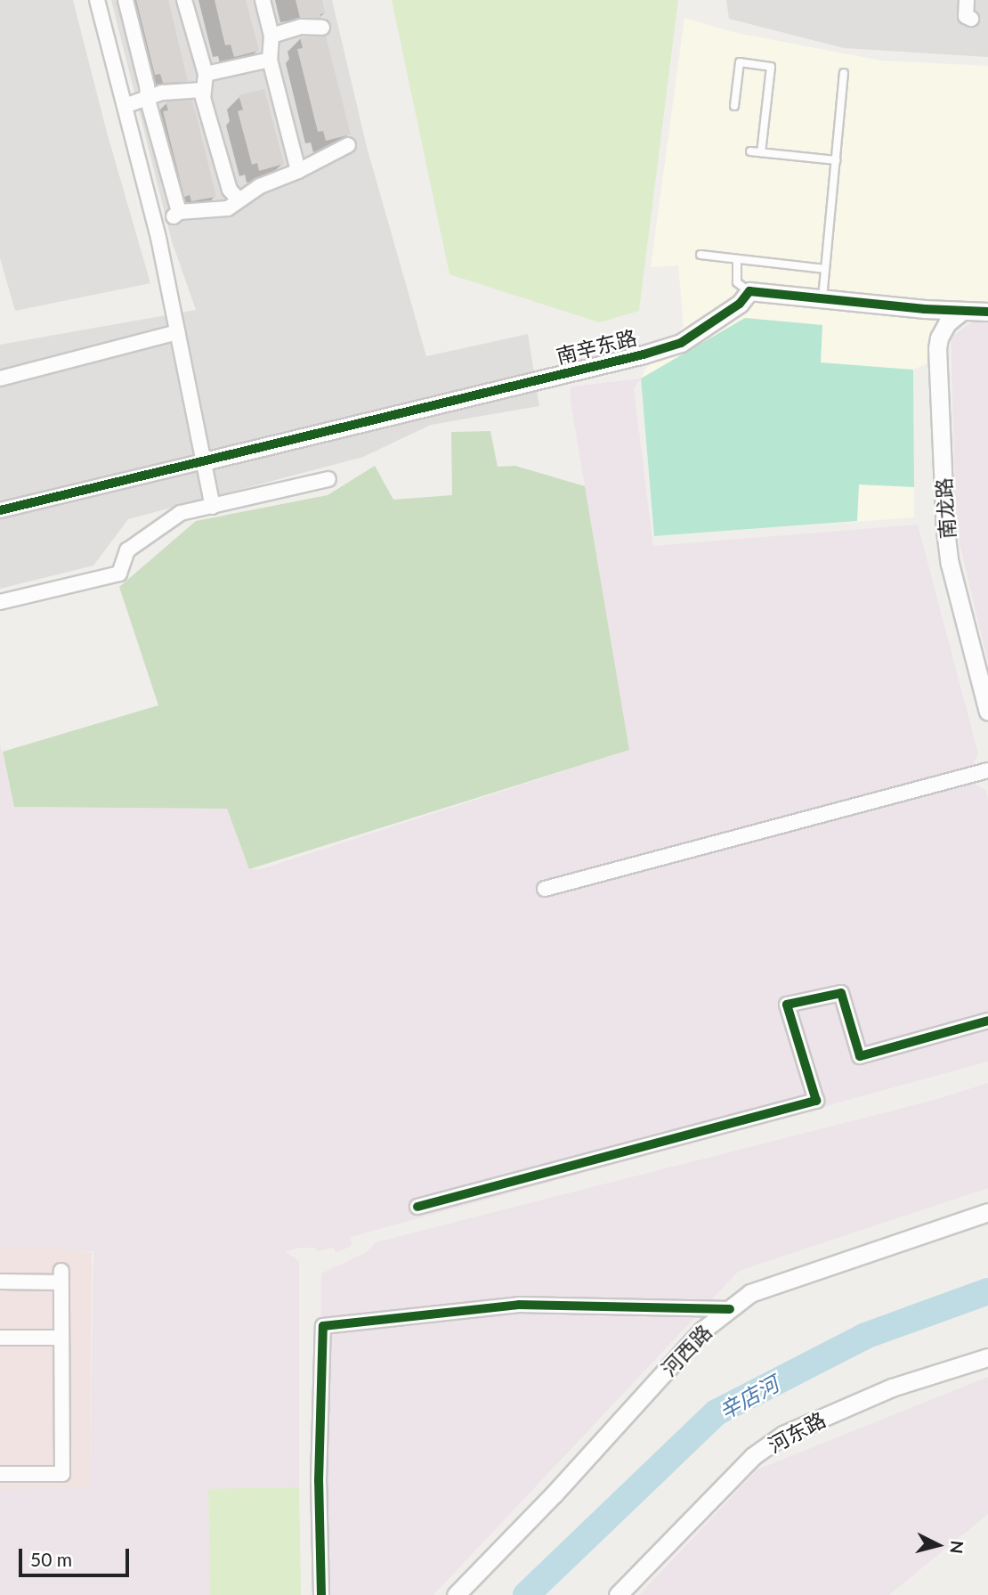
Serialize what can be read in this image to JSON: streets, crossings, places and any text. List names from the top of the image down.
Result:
{
  "streets": {
    "street": [
      "南辛东路",
      "南龙路",
      "河西路",
      "河东路"
    ]
  },
  "water": ["辛店河"],
  "scale_bar": "50 m",
  "north": "right"
}
